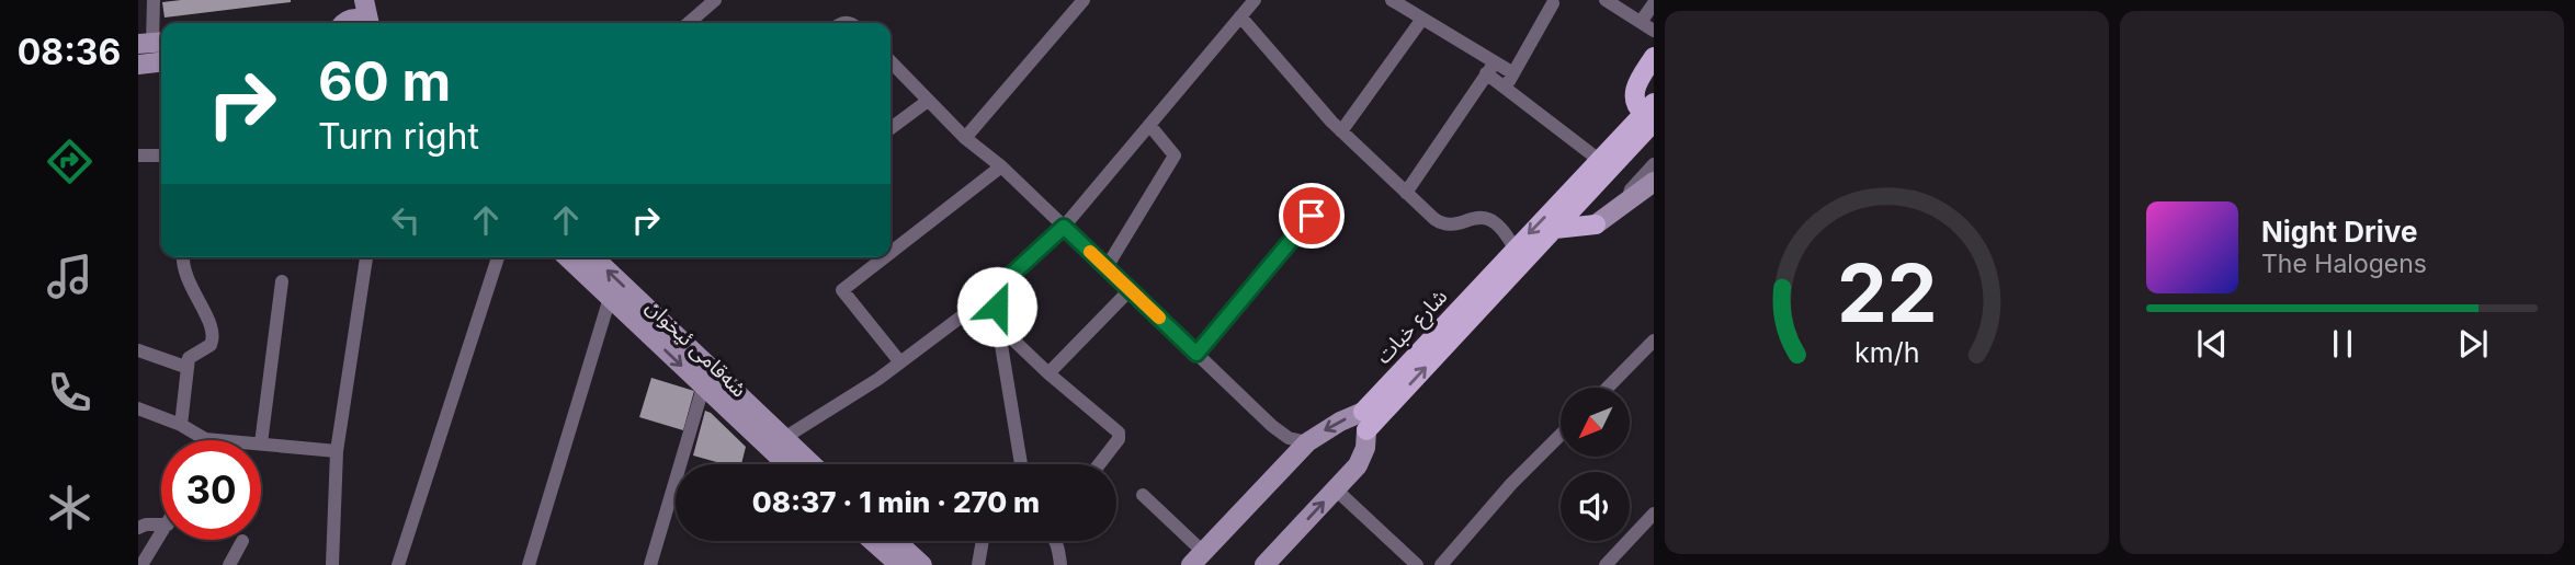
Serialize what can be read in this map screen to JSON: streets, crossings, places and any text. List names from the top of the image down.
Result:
{
  "streets": {
    "main road": ["شارع خبات", "شەقامی ئیخوان"]
  },
  "north": "bottom left",
  "page": {
    "tabs": "08:36",
    "turn": ["60 m", "Turn right"],
    "song": ["Night Drive", "The Halogens"],
    "limit": "30",
    "trip": "08:37 · 1 min · 270 m",
    "gauge": ["22", "km/h"]
  }
}
